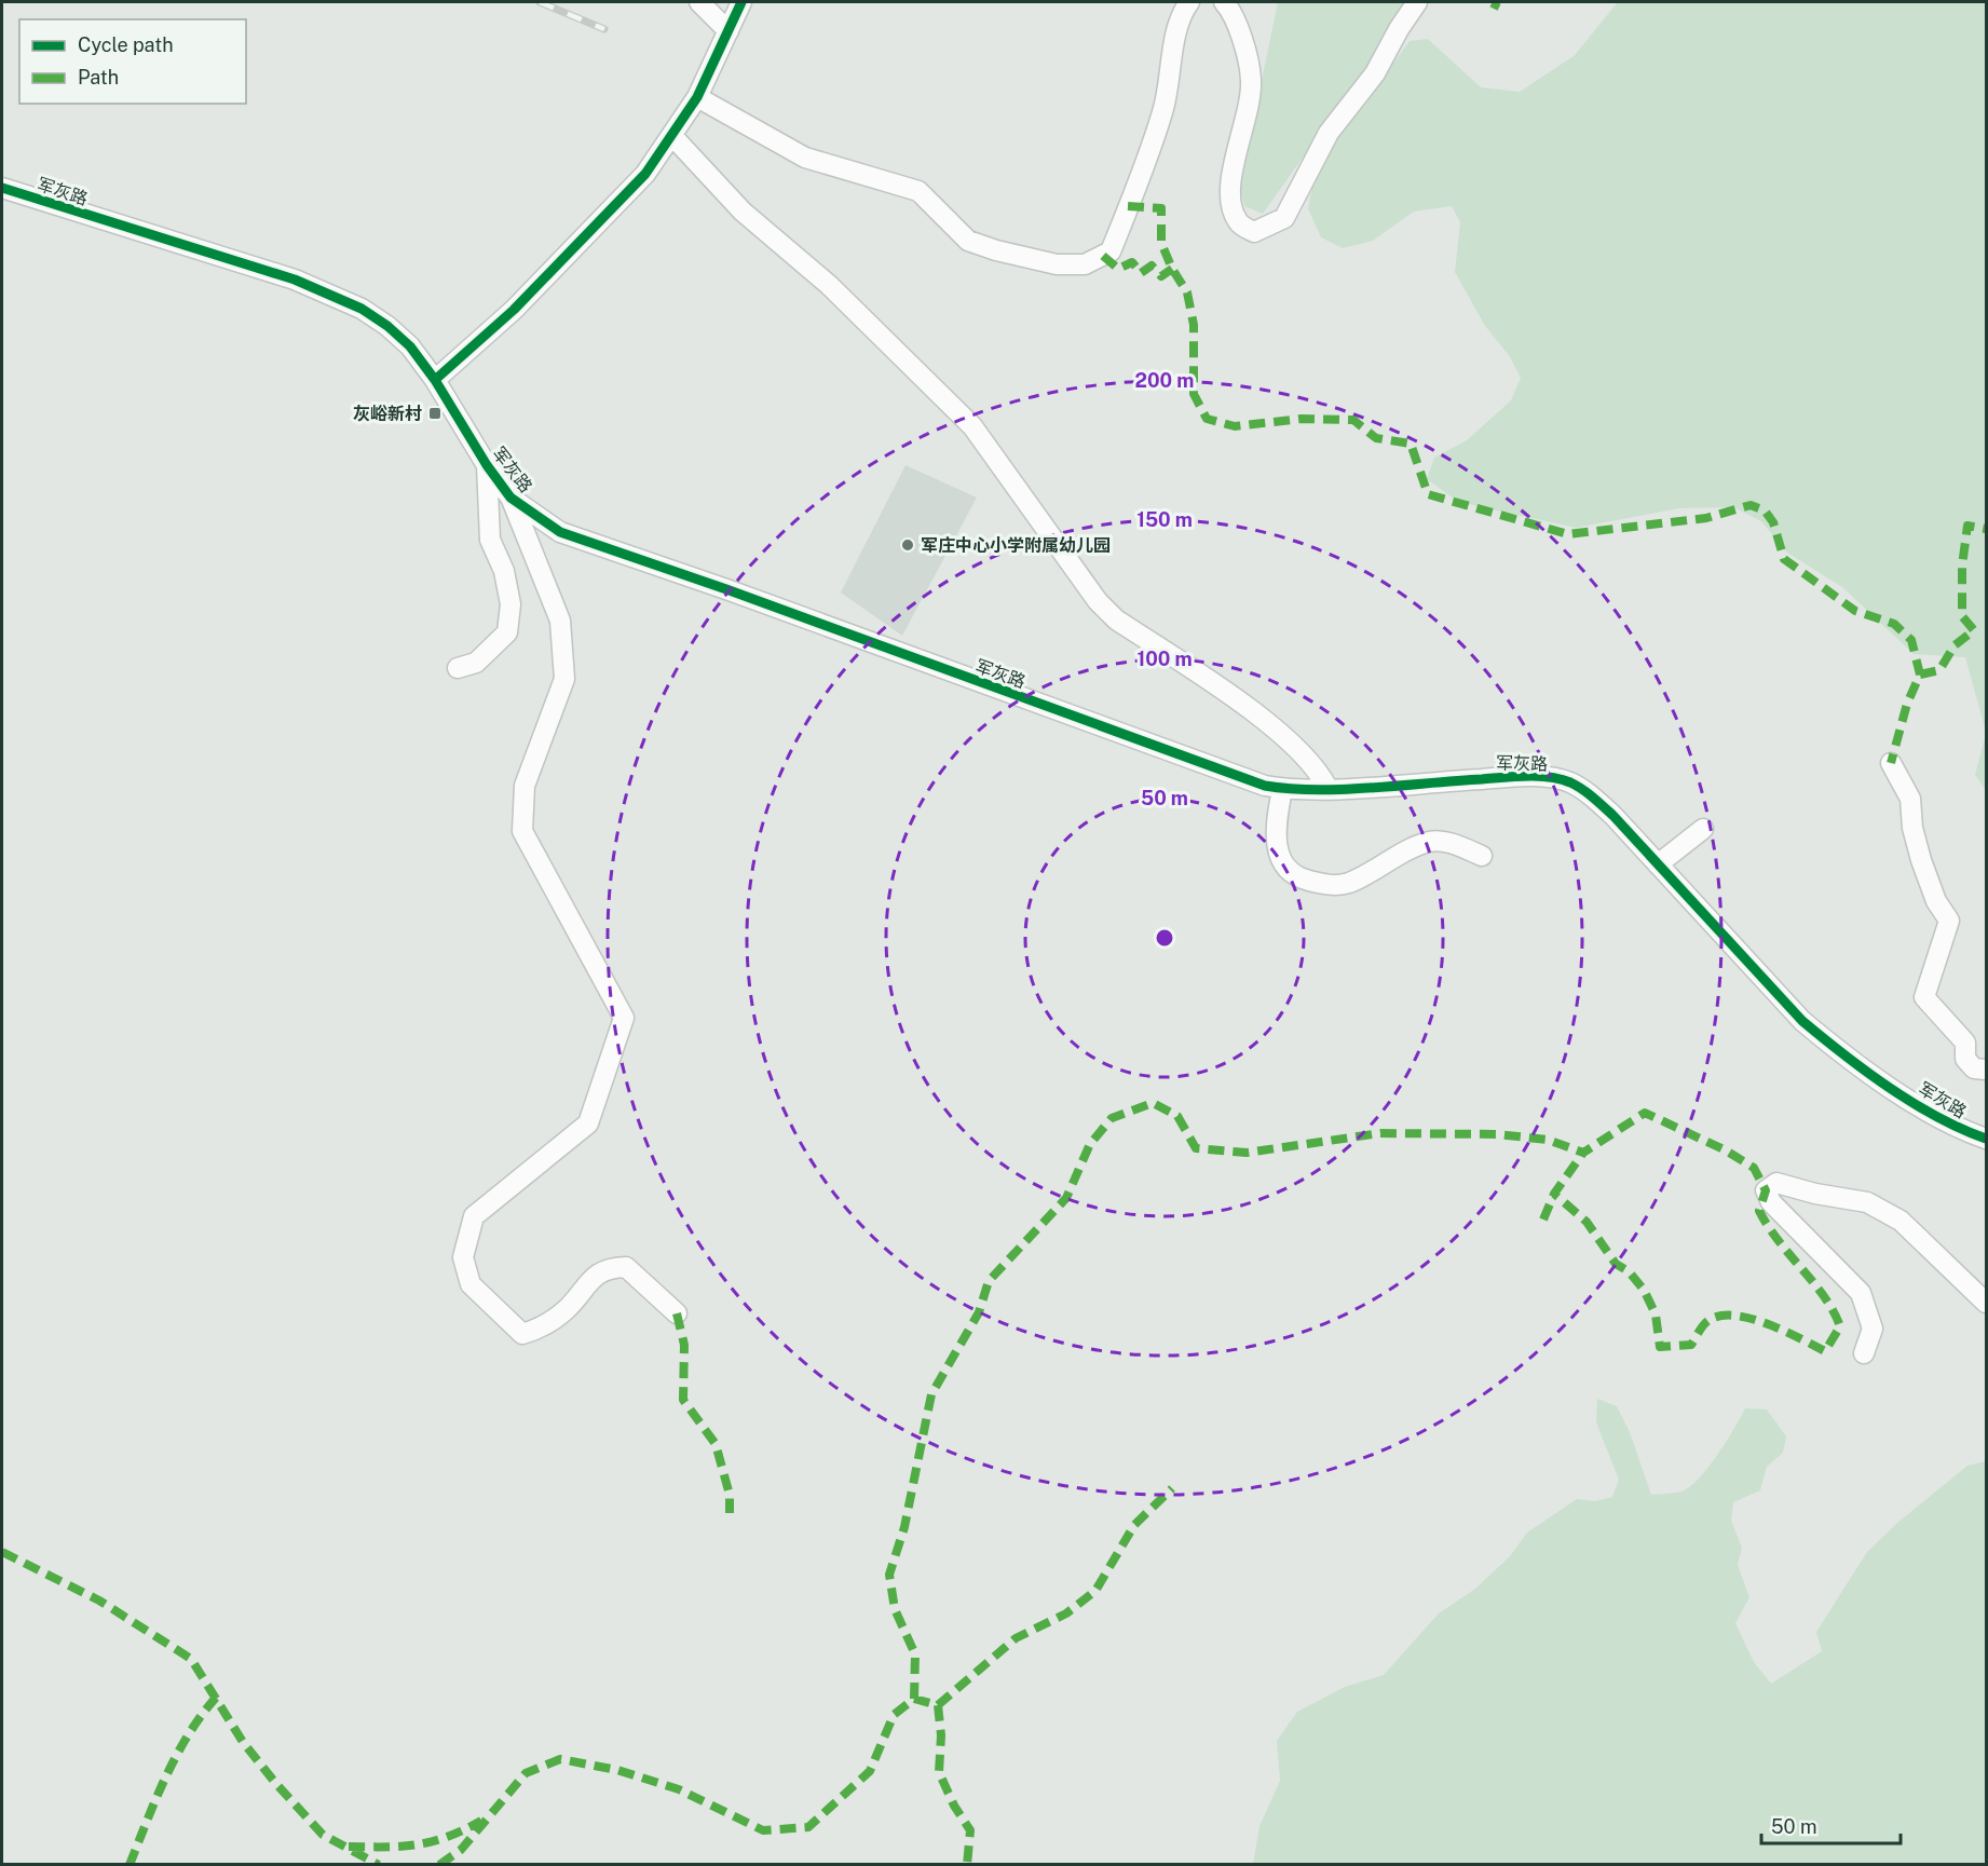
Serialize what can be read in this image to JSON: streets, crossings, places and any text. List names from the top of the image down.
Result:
{
  "streets": {
    "street": ["军灰路"]
  },
  "places": {
    "transit": ["灰峪新村"],
    "other": ["军庄中心小学附属幼儿园"]
  },
  "legend": ["Cycle path", "Path"],
  "scale_bar": "50 m",
  "rings": [
    "200 m",
    "150 m",
    "100 m",
    "50 m"
  ]
}
